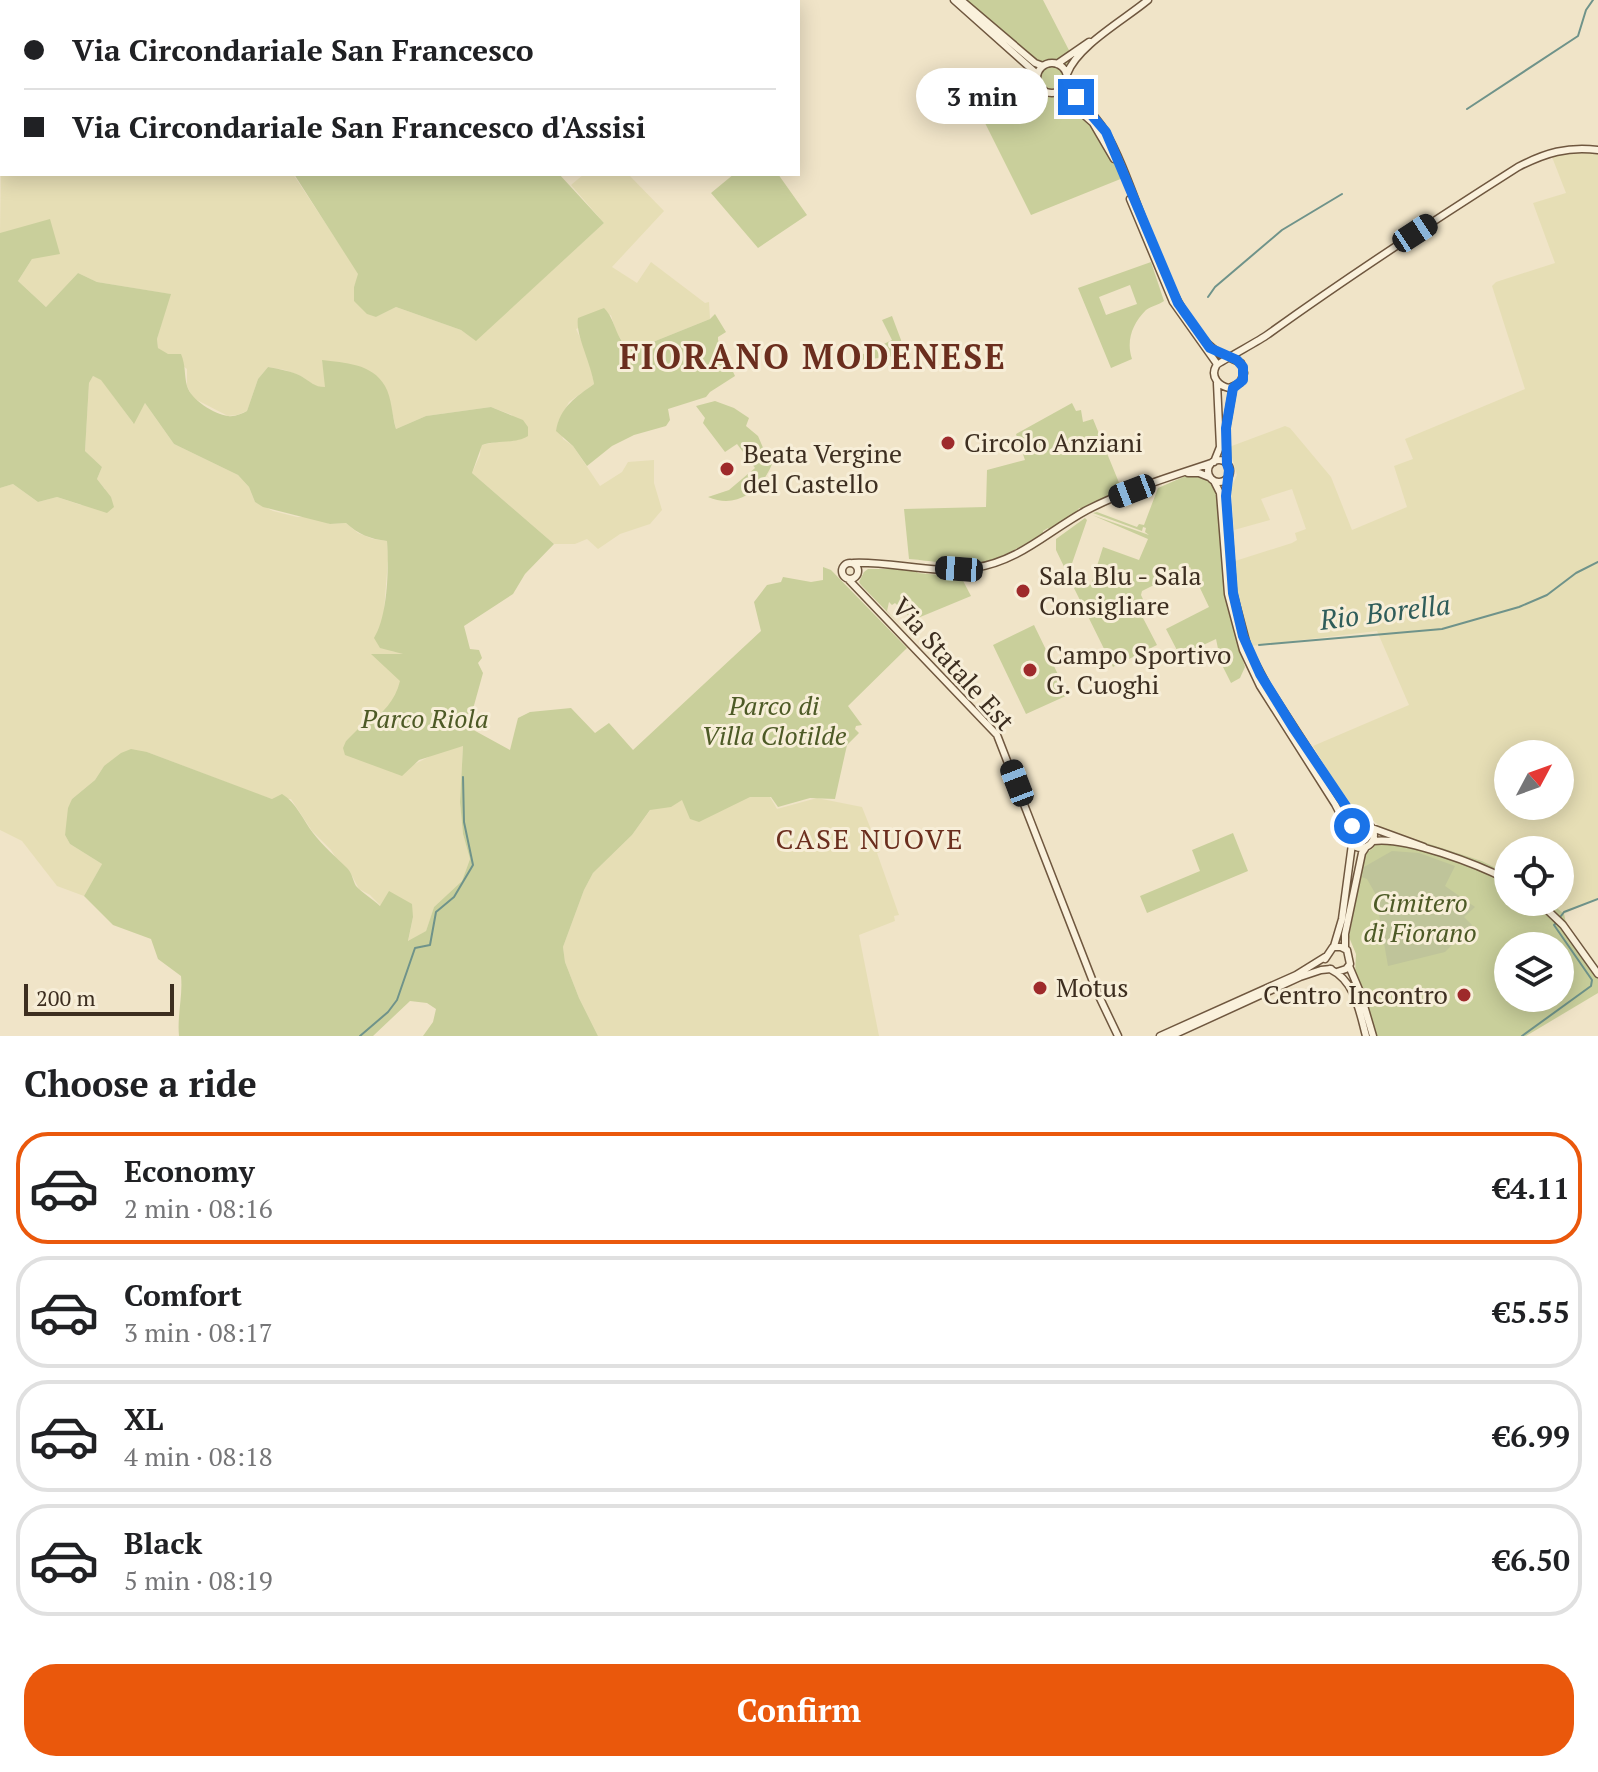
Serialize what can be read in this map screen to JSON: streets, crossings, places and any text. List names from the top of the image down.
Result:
{
  "streets": {
    "street": ["Via Statale Est"]
  },
  "districts": ["FIORANO MODENESE", "CASE NUOVE"],
  "water": ["Rio Borella"],
  "parks": ["Parco di Villa Clotilde", "Parco Riola", "Cimitero di Fiorano"],
  "places": [
    "Circolo Anziani",
    "Beata Vergine del Castello",
    "Sala Blu - Sala Consigliare",
    "Campo Sportivo G. Cuoghi",
    "Motus",
    "Centro Incontro"
  ],
  "scale_bar": "200 m",
  "north": "top right",
  "page": {
    "banner": ["Via Circondariale San Francesco", "Via Circondariale San Francesco d'Assisi"],
    "bubble": "3 min",
    "scale": "200 m",
    "heading": "Choose a ride",
    "list": [
      {
        "name": "Economy",
        "note": "2 min · 08:16",
        "value": "€4.11"
      },
      {
        "name": "Comfort",
        "note": "3 min · 08:17",
        "value": "€5.55"
      },
      {
        "name": "XL",
        "note": "4 min · 08:18",
        "value": "€6.99"
      },
      {
        "name": "Black",
        "note": "5 min · 08:19",
        "value": "€6.50"
      }
    ],
    "buttons": "Confirm"
  }
}
